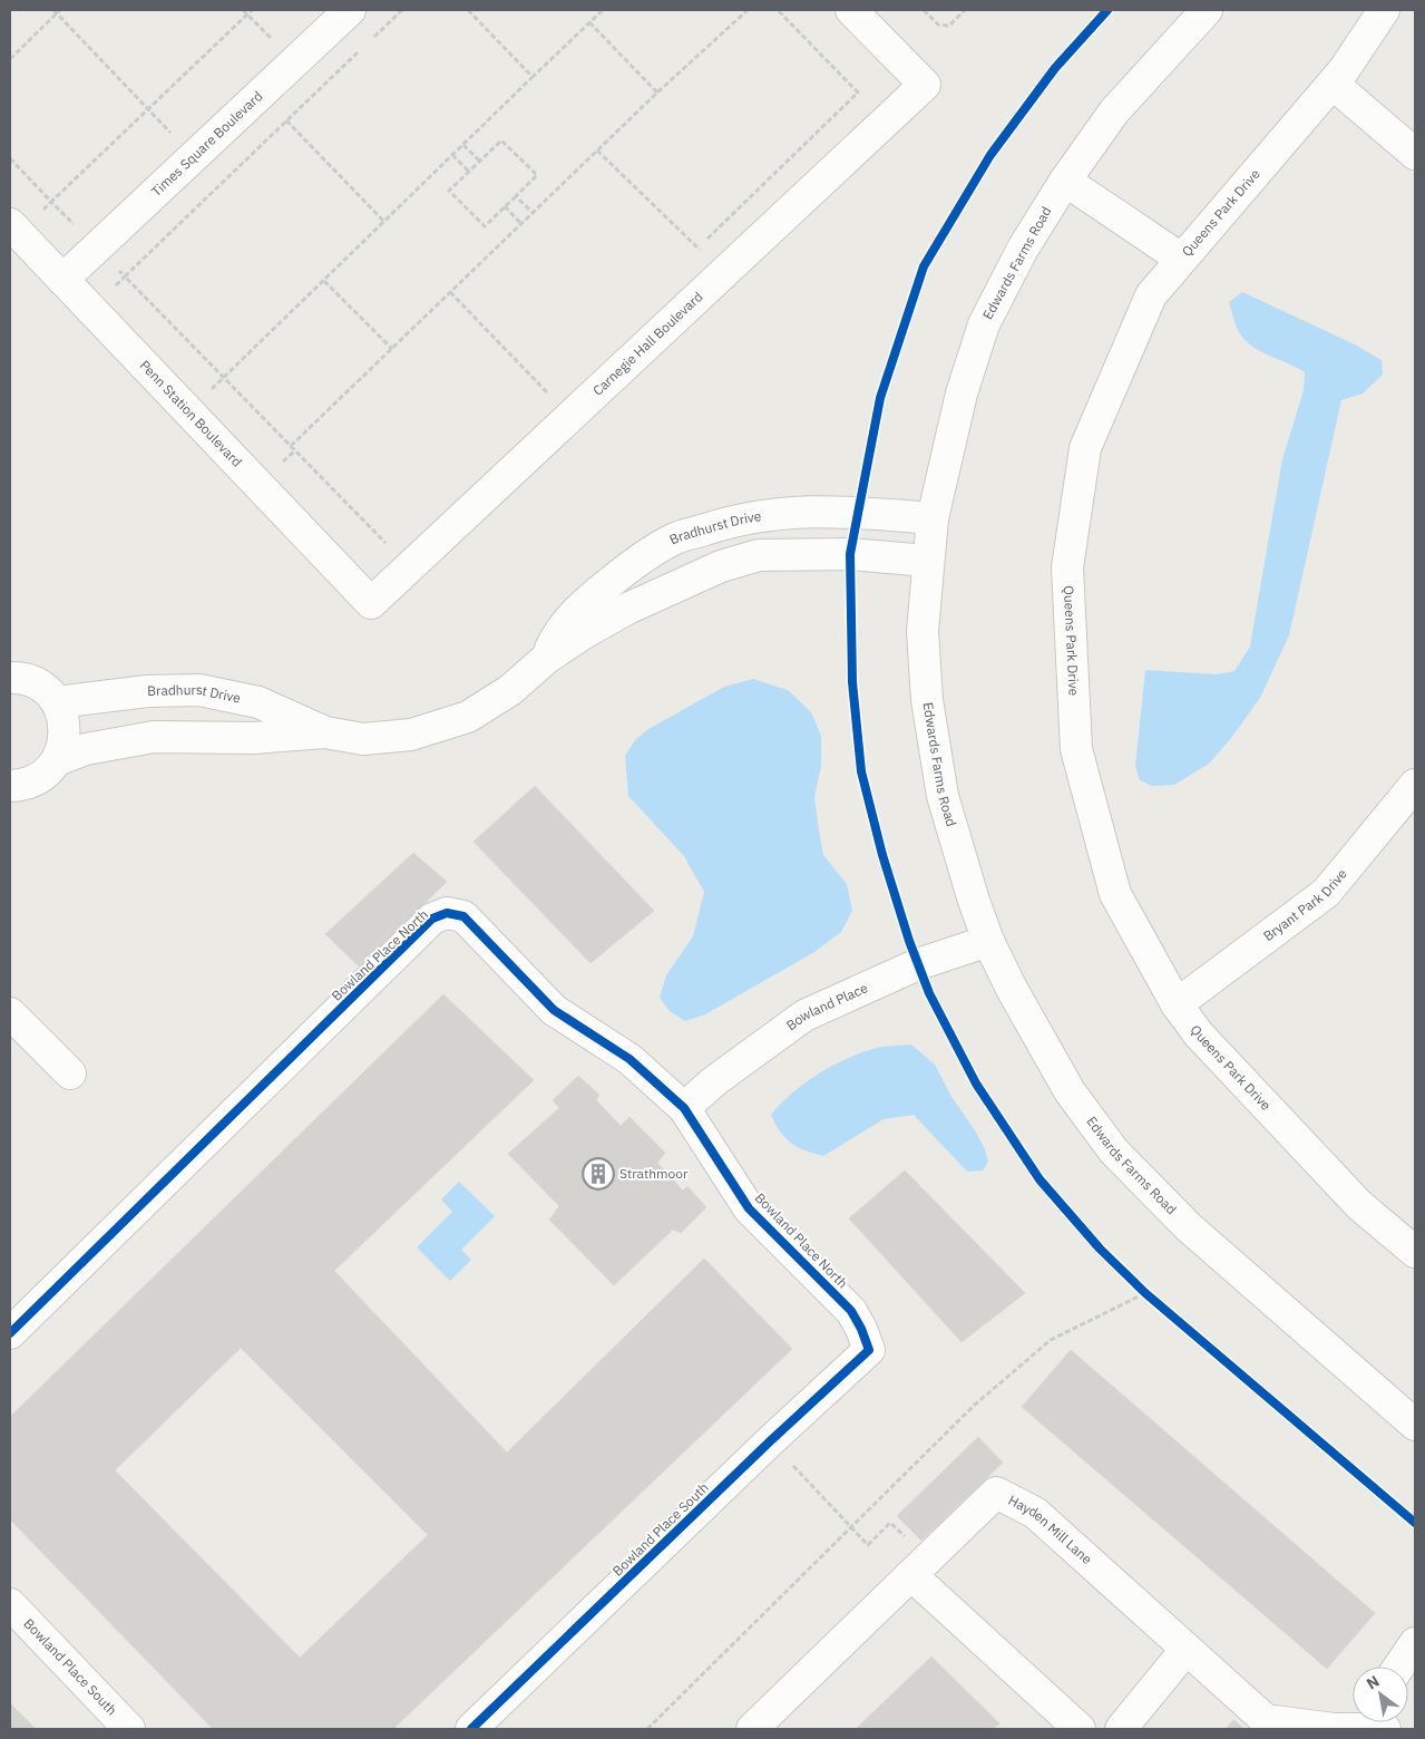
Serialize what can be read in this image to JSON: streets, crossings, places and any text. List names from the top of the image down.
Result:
{
  "streets": {
    "street": [
      "Times Square Boulevard",
      "Queens Park Drive",
      "Edwards Farms Road",
      "Carnegie Hall Boulevard",
      "Penn Station Boulevard",
      "Bradhurst Drive",
      "Bryant Park Drive",
      "Bowland Place North",
      "Bowland Place",
      "Bowland Place South",
      "Hayden Mill Lane"
    ]
  },
  "crossings": [
    ["Times Square Boulevard", "Penn Station Boulevard"],
    ["Queens Park Drive", "Bryant Park Drive"],
    ["Edwards Farms Road", "Bradhurst Drive"],
    ["Edwards Farms Road", "Bowland Place"],
    ["Carnegie Hall Boulevard", "Penn Station Boulevard"],
    ["Bowland Place North", "Bowland Place"],
    ["Bowland Place North", "Bowland Place South"]
  ],
  "places": {
    "building": ["Strathmoor"]
  },
  "north": "top left"
}
